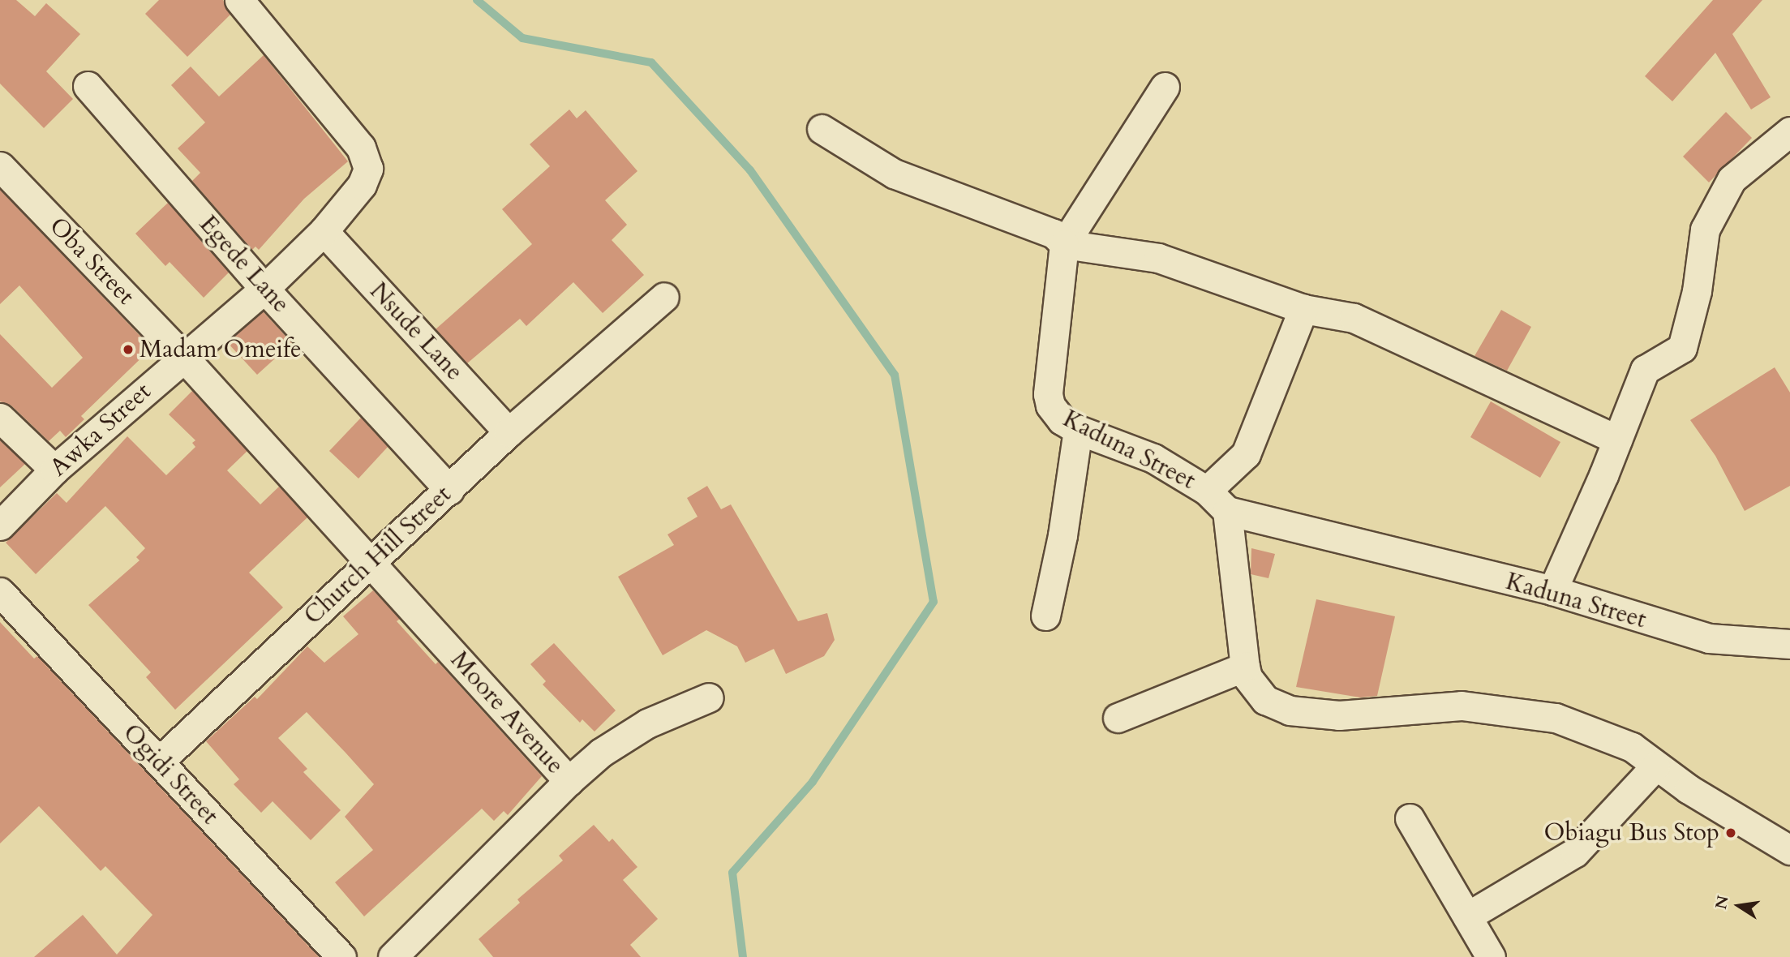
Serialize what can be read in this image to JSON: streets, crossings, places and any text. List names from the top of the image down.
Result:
{
  "streets": {
    "street": [
      "Oba Street",
      "Egede Lane",
      "Nsude Lane",
      "Awka Street",
      "Kaduna Street",
      "Church Hill Street",
      "Moore Avenue",
      "Ogidi Street"
    ]
  },
  "crossings": [
    ["Oba Street", "Awka Street"],
    ["Oba Street", "Church Hill Street"],
    ["Oba Street", "Moore Avenue"],
    ["Egede Lane", "Awka Street"],
    ["Egede Lane", "Church Hill Street"],
    ["Nsude Lane", "Awka Street"],
    ["Nsude Lane", "Church Hill Street"],
    ["Church Hill Street", "Moore Avenue"],
    ["Church Hill Street", "Ogidi Street"]
  ],
  "places": ["Madam Omeife", "Obiagu Bus Stop"],
  "north": "left"
}
